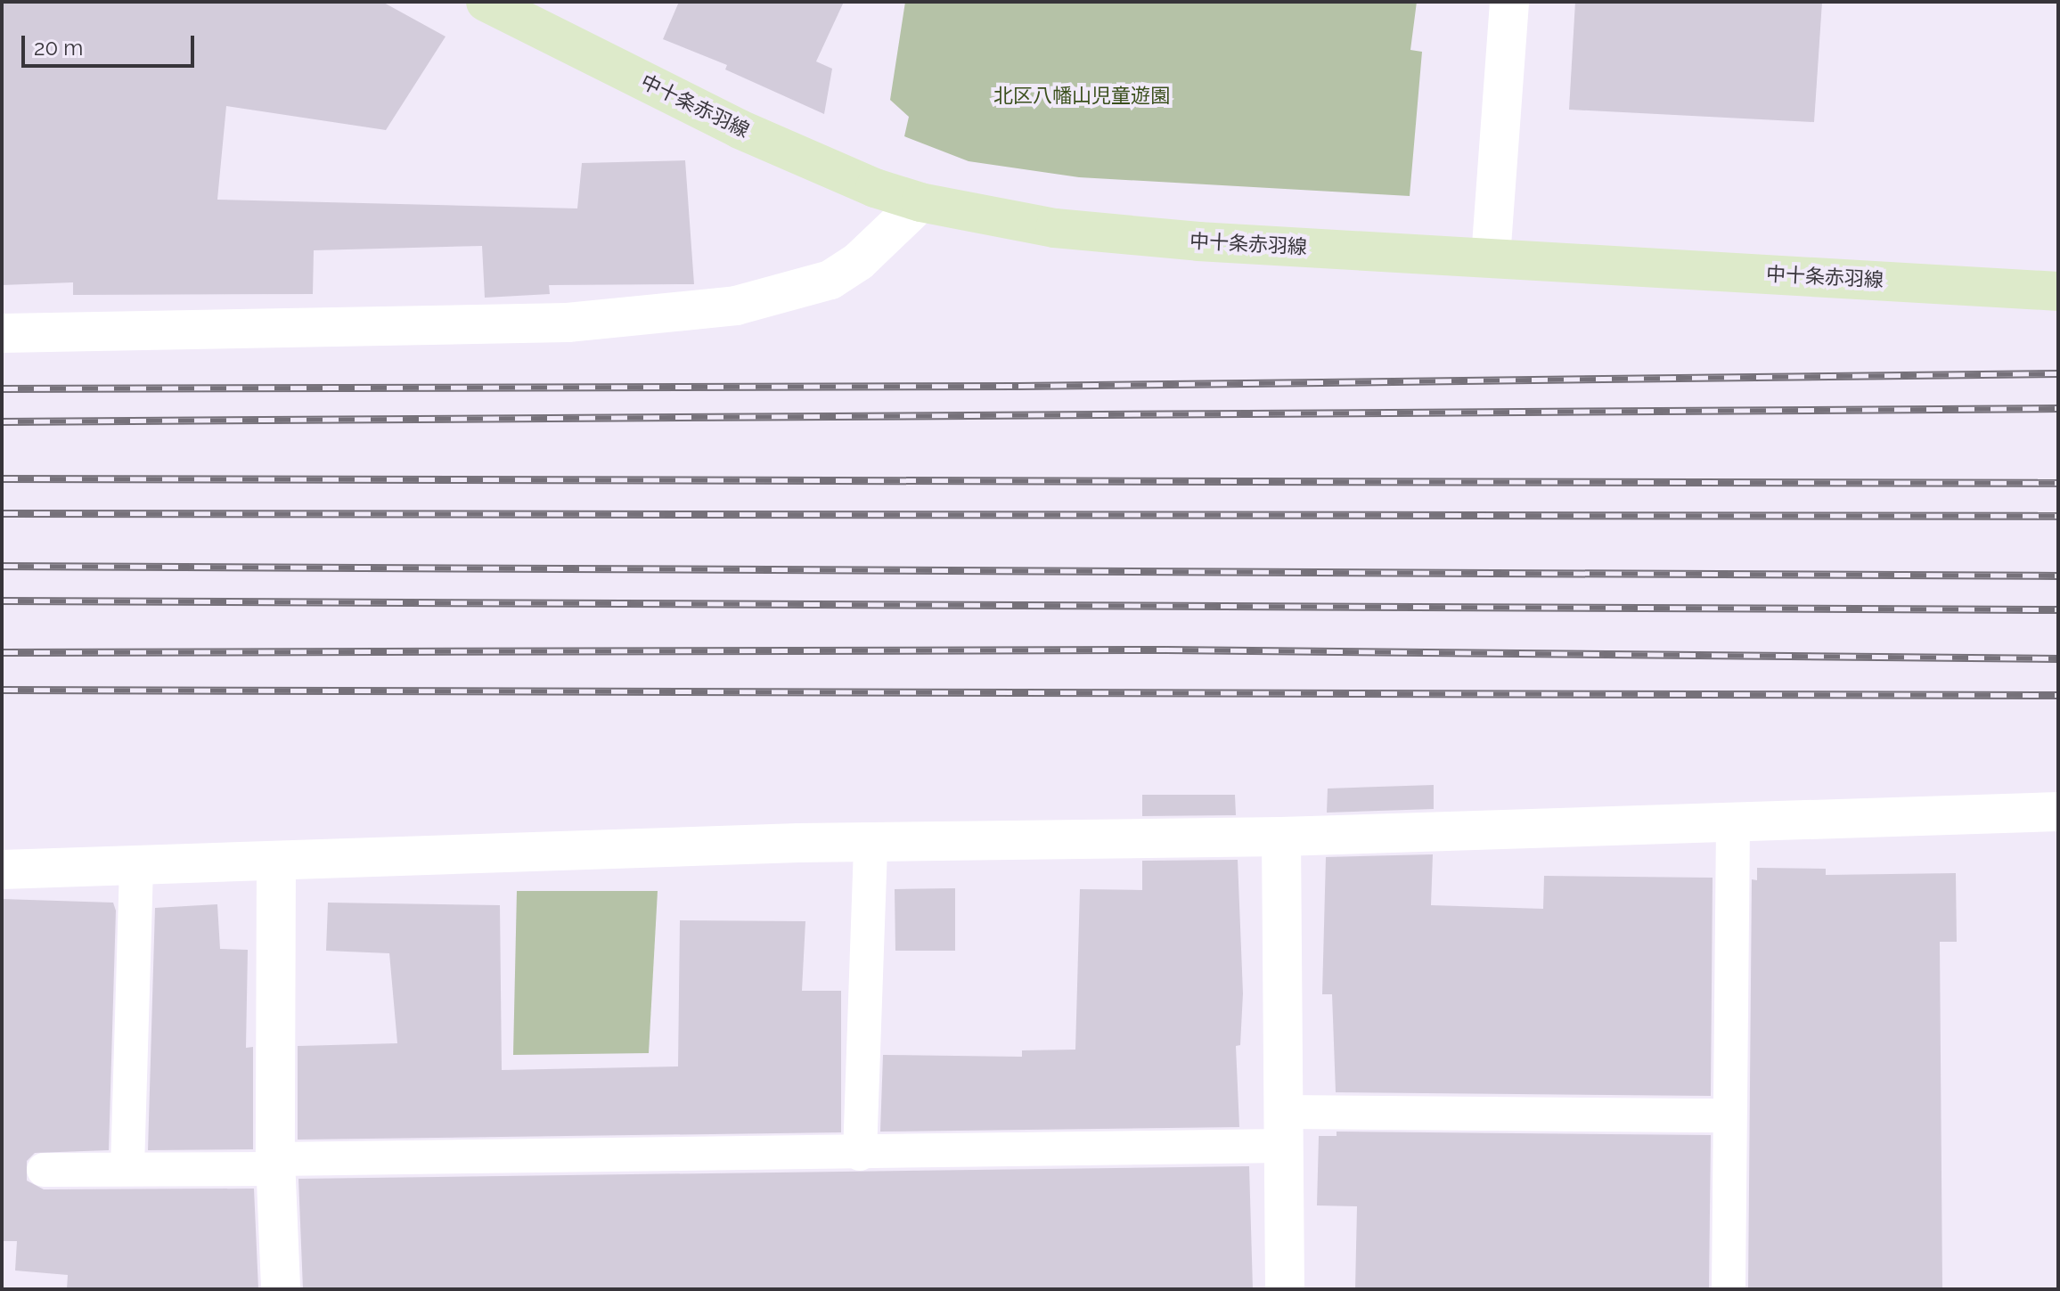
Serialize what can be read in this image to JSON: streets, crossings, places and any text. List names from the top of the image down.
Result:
{
  "streets": {
    "main road": ["中十条赤羽線"]
  },
  "parks": ["北区八幡山児童遊園"],
  "scale_bar": "20 m"
}
